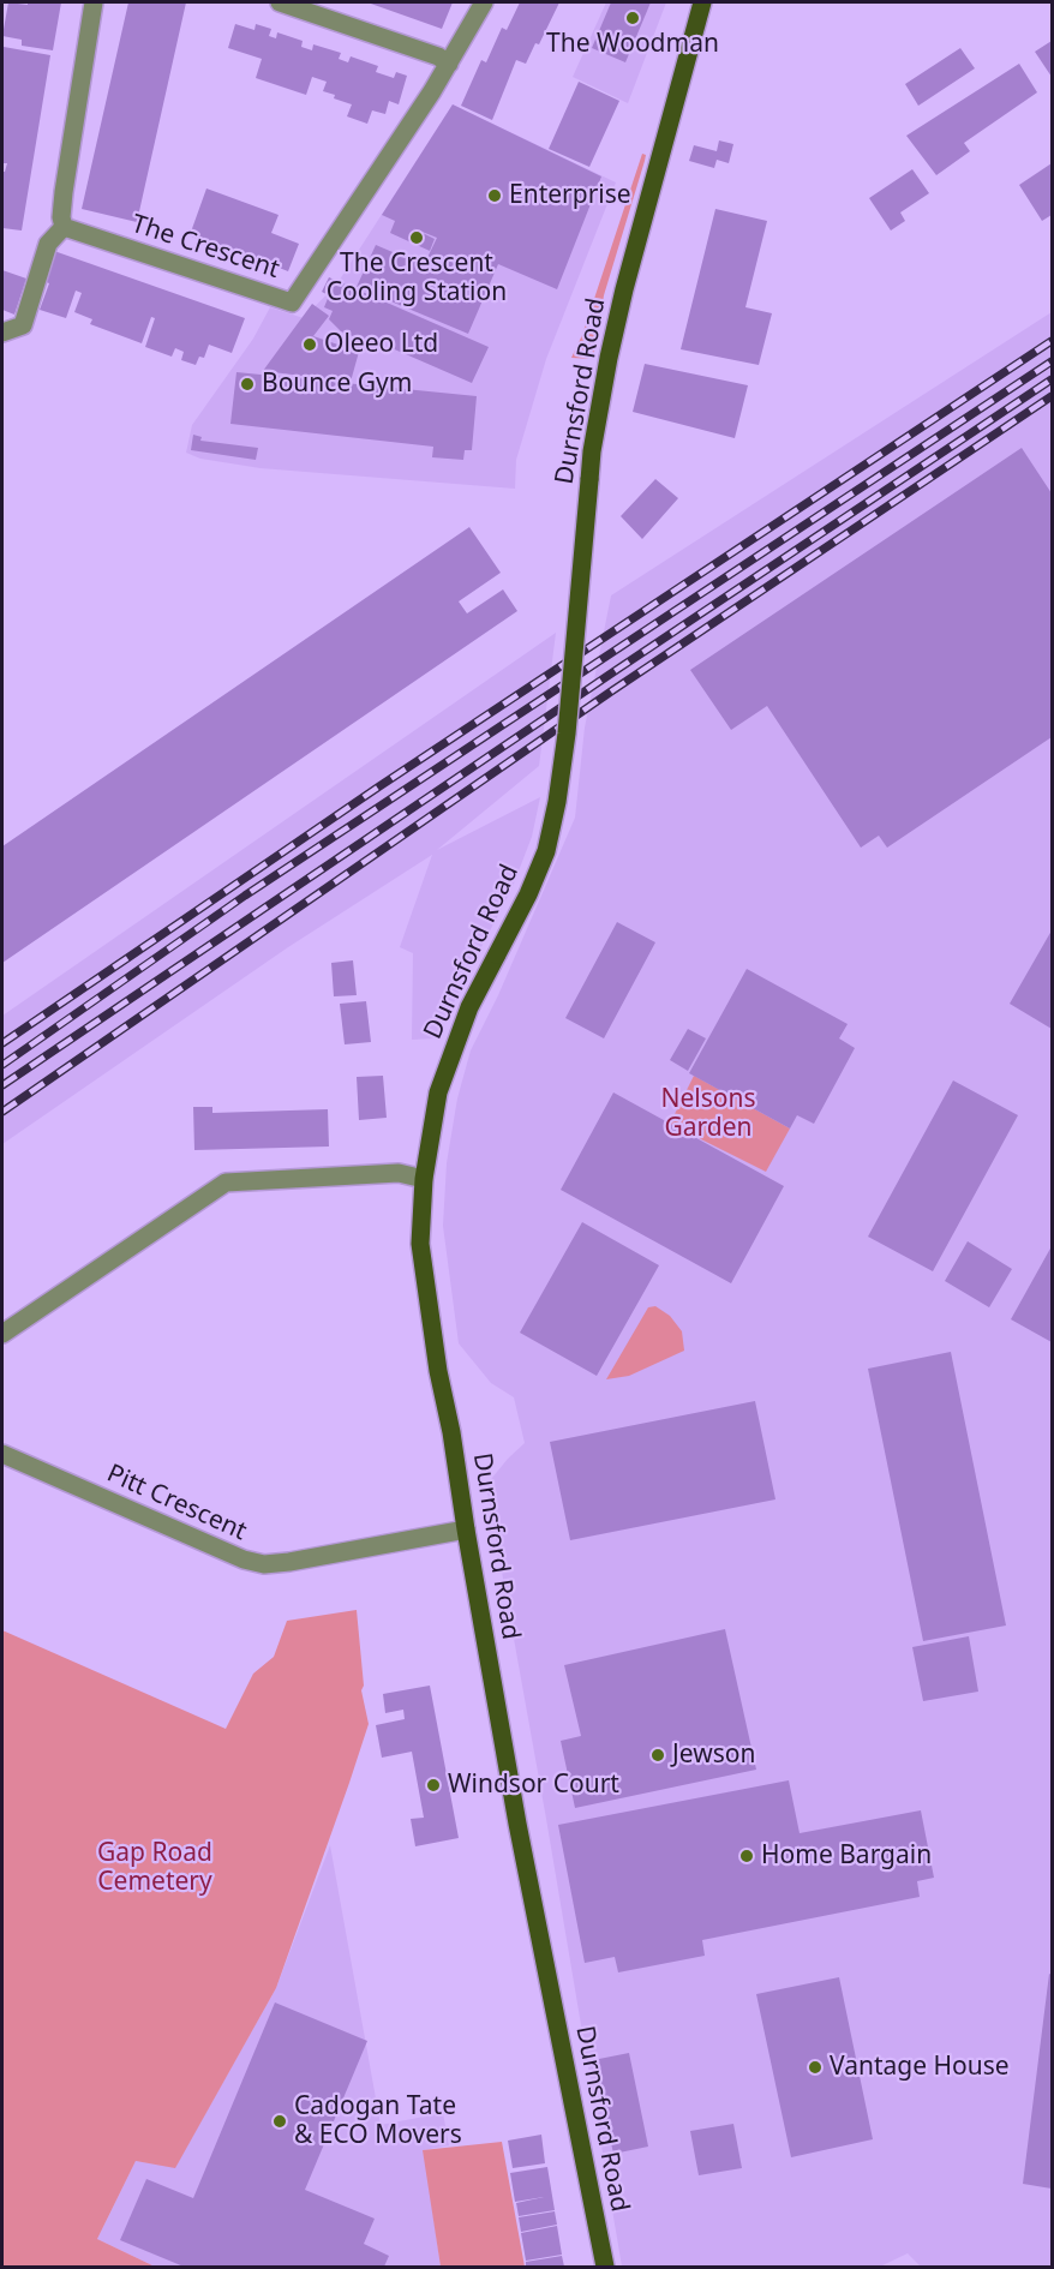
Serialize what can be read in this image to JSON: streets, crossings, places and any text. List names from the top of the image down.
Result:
{
  "streets": {
    "main road": ["Durnsford Road"],
    "street": ["The Crescent", "Pitt Crescent"]
  },
  "crossings": [
    ["Durnsford Road", "Pitt Crescent"]
  ],
  "parks": ["Nelsons Garden", "Gap Road Cemetery"],
  "places": [
    "The Woodman",
    "Enterprise",
    "The Crescent Cooling Station",
    "Oleeo Ltd",
    "Bounce Gym",
    "Jewson",
    "Windsor Court",
    "Home Bargain",
    "Vantage House",
    "Cadogan Tate & ECO Movers"
  ]
}
